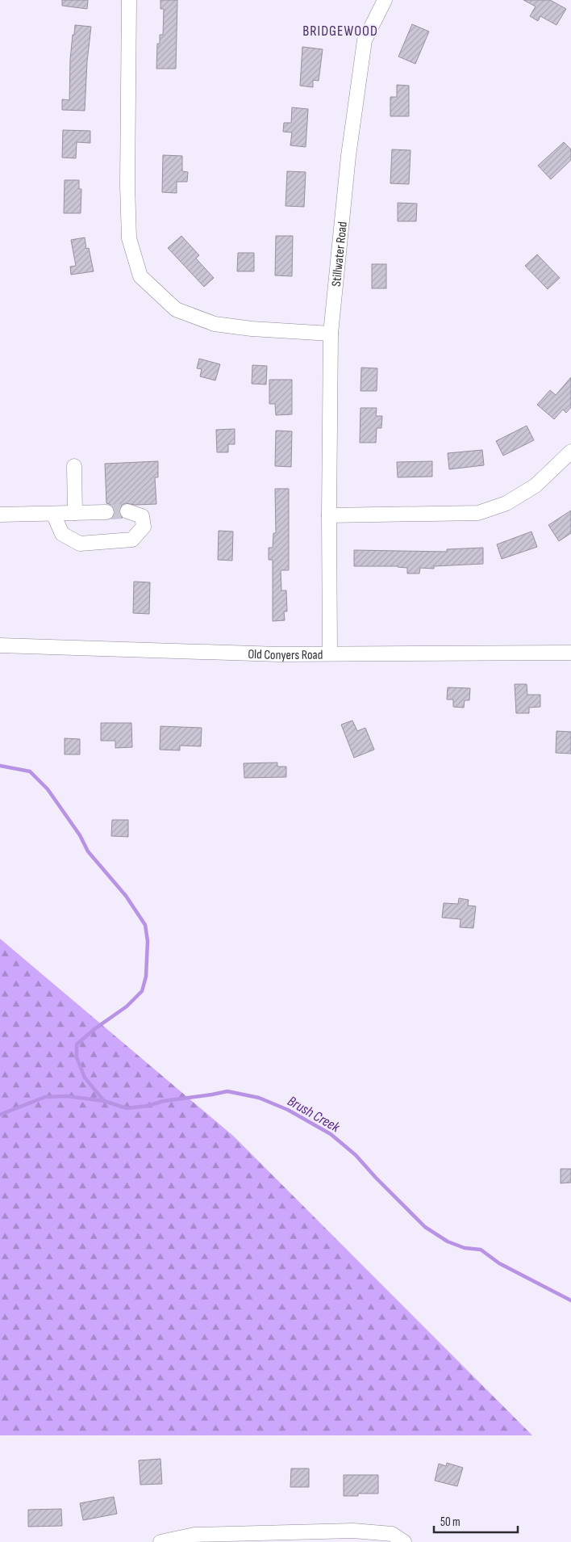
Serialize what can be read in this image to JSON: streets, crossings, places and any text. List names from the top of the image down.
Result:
{
  "streets": {
    "street": ["Stillwater Road", "Old Conyers Road"]
  },
  "crossings": [
    ["Stillwater Road", "Old Conyers Road"]
  ],
  "districts": ["BRIDGEWOOD"],
  "water": ["Brush Creek"],
  "scale_bar": "50 m"
}
